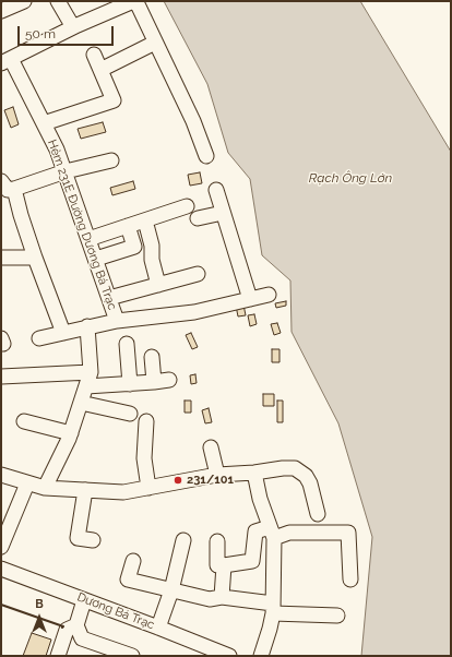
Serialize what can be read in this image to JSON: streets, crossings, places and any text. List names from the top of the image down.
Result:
{
  "streets": {
    "street": ["Hẻm 231E Đường Dương Bá Trạc", "Dương Bá Trạc"]
  },
  "water": ["Rạch Ông Lớn"],
  "places": ["231/101"],
  "scale_bar": "50 m",
  "north": "top"
}
